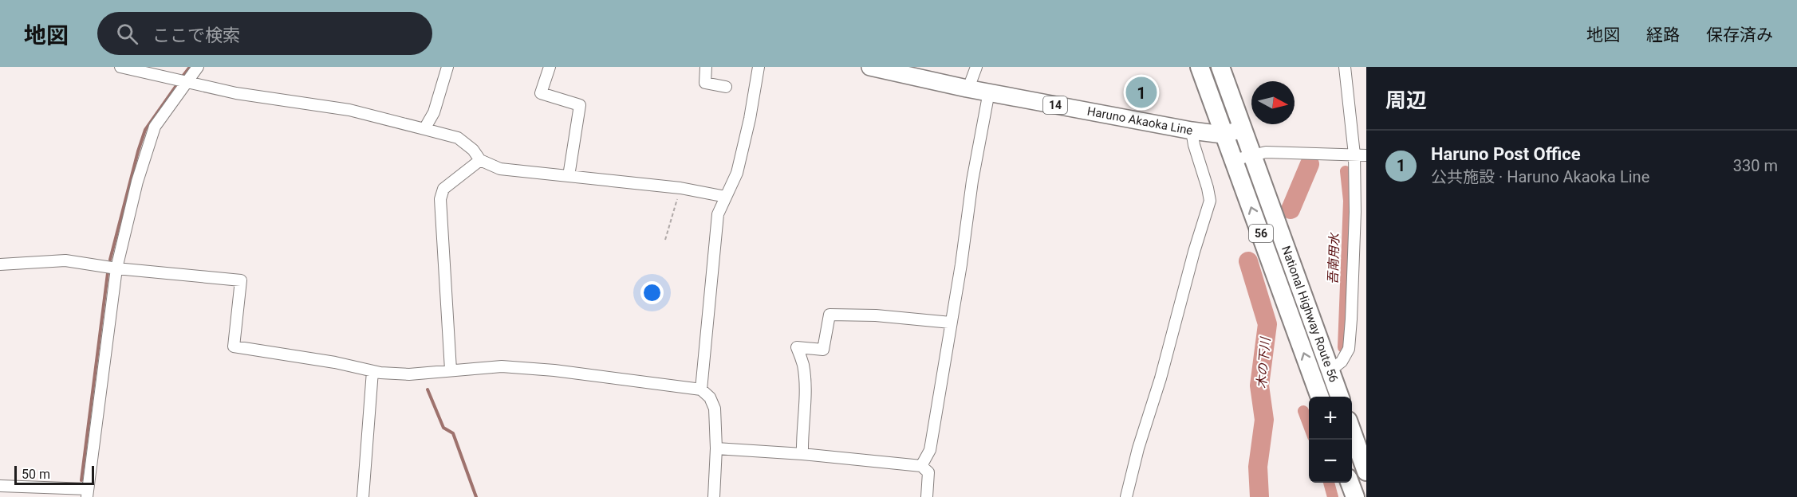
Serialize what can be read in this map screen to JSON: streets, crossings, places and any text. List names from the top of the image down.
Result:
{
  "streets": {
    "highway": ["56", "National Highway Route 56"],
    "main road": ["14", "Haruno Akaoka Line"]
  },
  "crossings": [
    ["Haruno Akaoka Line", "National Highway Route 56"]
  ],
  "water": ["吾南用水", "木の下川"],
  "scale_bar": "50 m",
  "north": "right",
  "page": {
    "header": "地図",
    "search": "ここで検索",
    "nav": ["地図", "経路", "保存済み"],
    "heading": "周辺",
    "pins": "1",
    "list": [
      {
        "mark": "1",
        "name": "Haruno Post Office",
        "note": "公共施設 · Haruno Akaoka Line",
        "value": "330 m"
      }
    ],
    "map_buttons": ["+", "−"],
    "scale": "50 m"
  }
}
